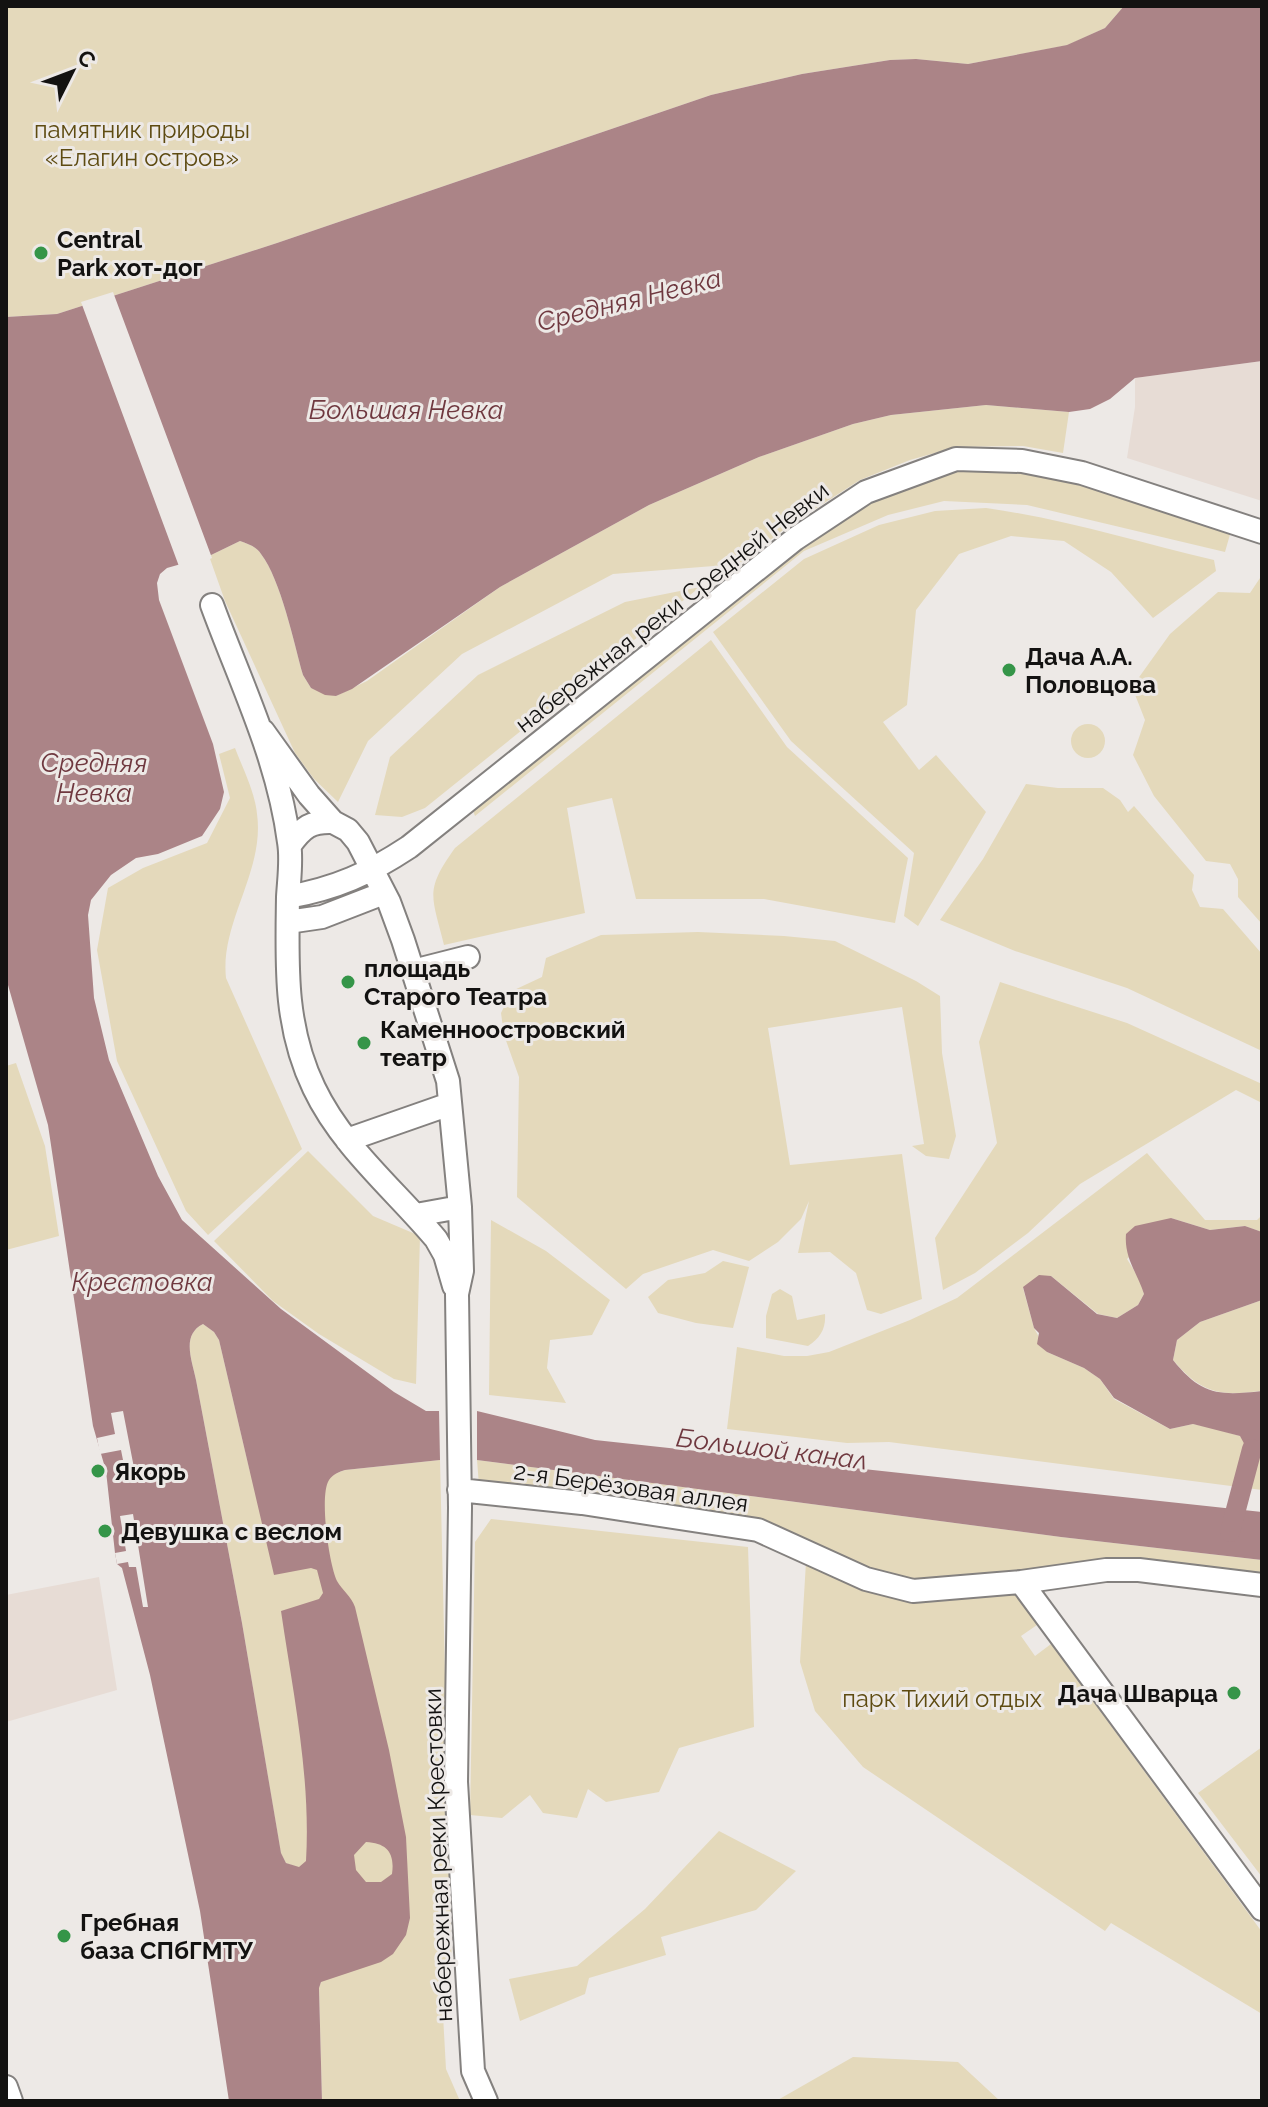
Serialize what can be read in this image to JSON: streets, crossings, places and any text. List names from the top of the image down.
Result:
{
  "streets": {
    "street": ["набережная реки Средней Невки", "2-я Берёзовая аллея", "набережная реки Крестовки"]
  },
  "crossings": [
    ["2-я Берёзовая аллея", "набережная реки Крестовки"]
  ],
  "water": [
    "Средняя Невка",
    "Большая Невка",
    "Крестовка",
    "Большой канал"
  ],
  "parks": ["памятник природы «Елагин остров»", "парк Тихий отдых"],
  "places": [
    "Central Park хот-дог",
    "Дача А.А. Половцова",
    "площадь Старого Театра",
    "Каменноостровский театр",
    "Якорь",
    "Девушка с веслом",
    "Дача Шварца",
    "Гребная база СПбГМТУ"
  ],
  "north": "top right"
}
